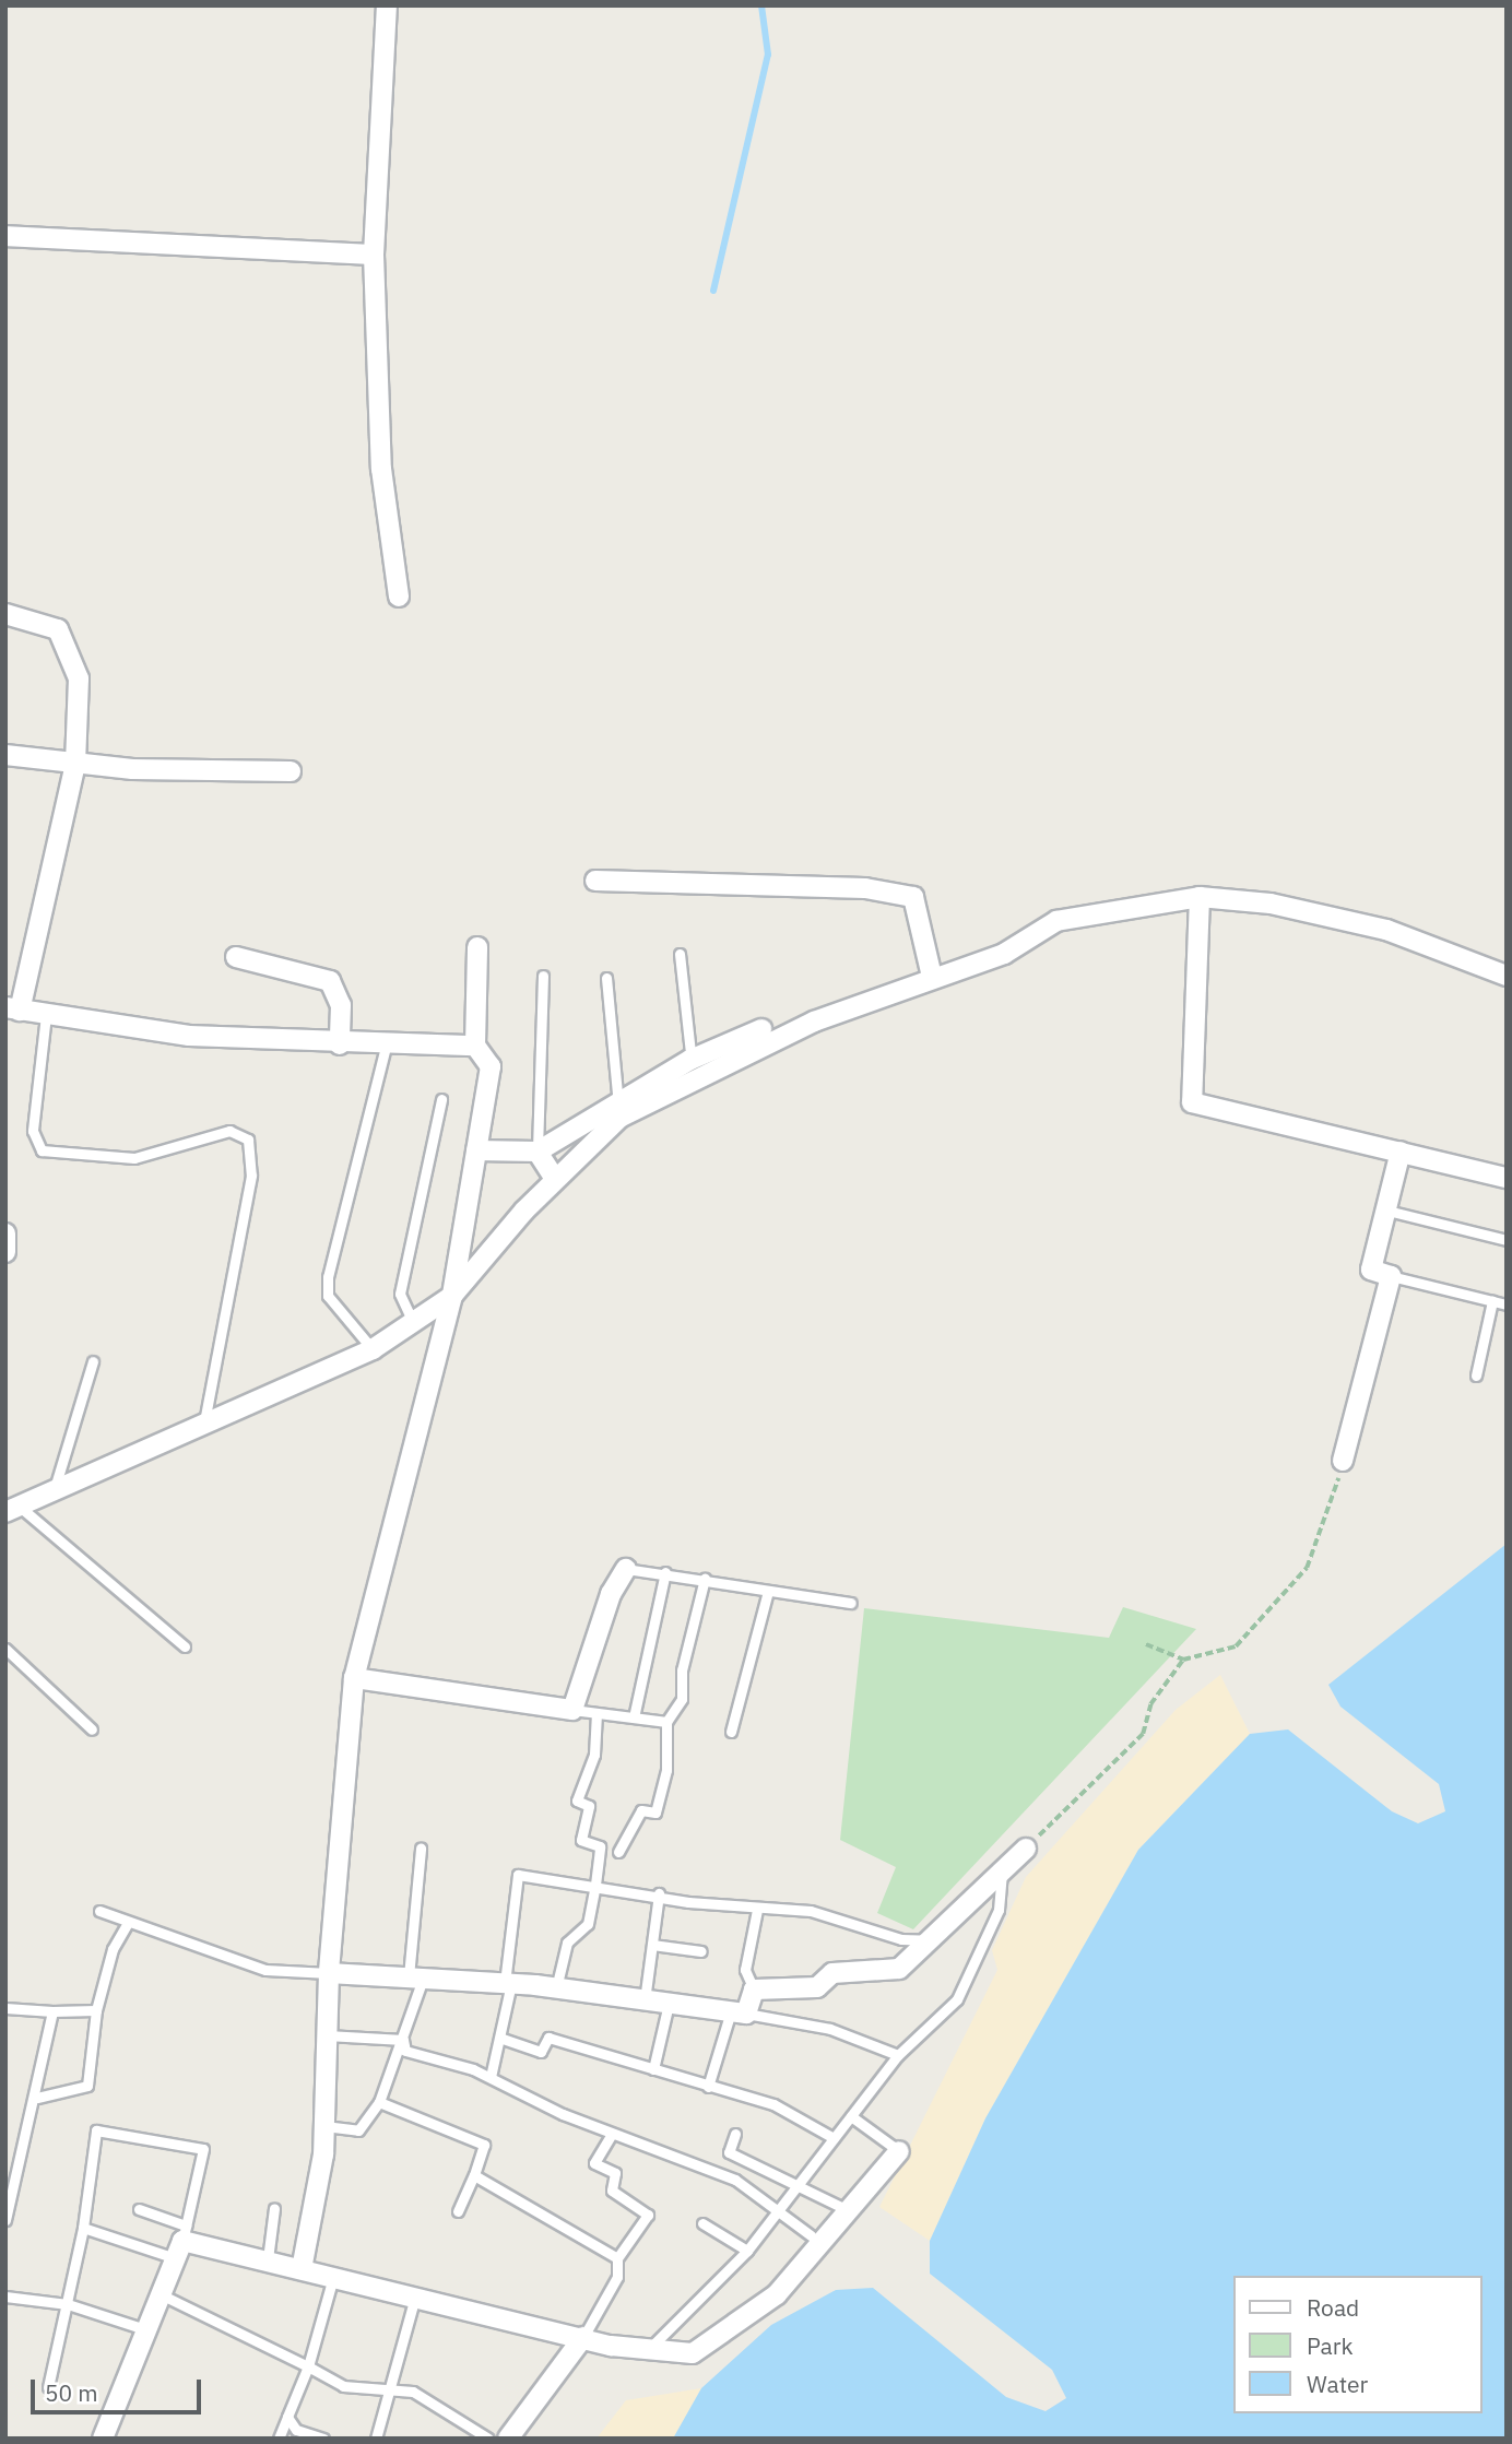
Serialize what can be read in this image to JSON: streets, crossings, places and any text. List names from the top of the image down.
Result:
{
  "legend": ["Road", "Park", "Water"],
  "scale_bar": "50 m"
}
